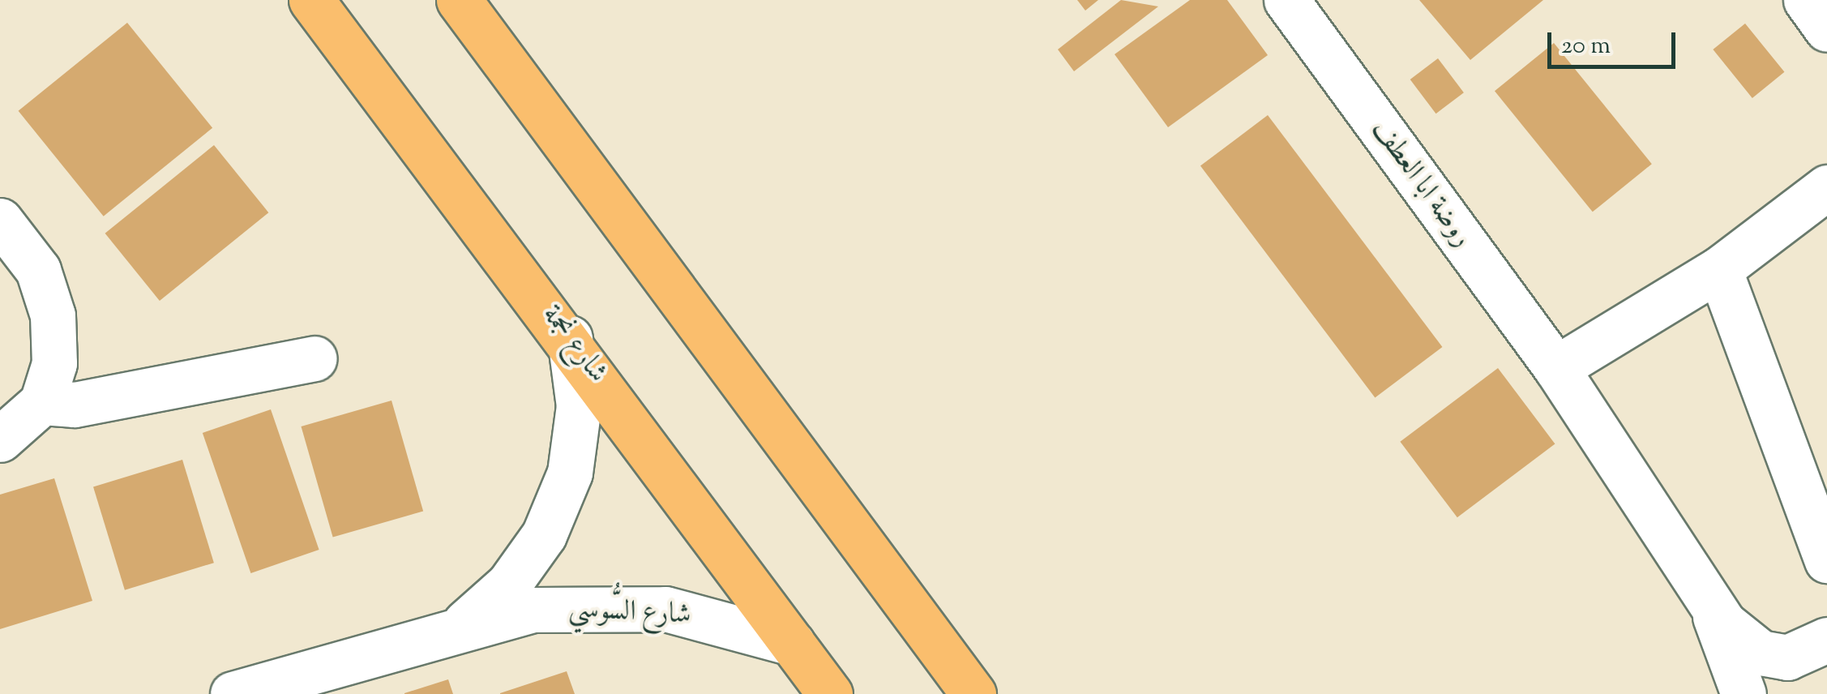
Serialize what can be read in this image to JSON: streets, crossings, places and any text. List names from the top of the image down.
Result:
{
  "streets": {
    "main road": ["شارع نجمة"],
    "street": ["روضة ابا العطف", "شارع السُّوسي"]
  },
  "crossings": [
    ["شارع نجمة", "شارع السُّوسي"]
  ],
  "scale_bar": "20 m"
}
